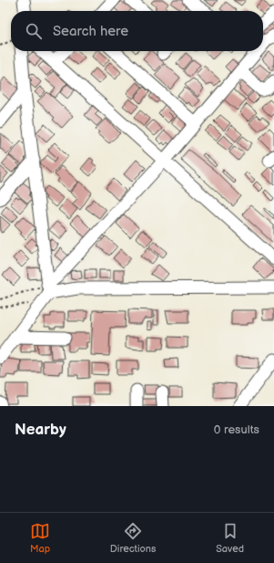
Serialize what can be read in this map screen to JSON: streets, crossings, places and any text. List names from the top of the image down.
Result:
{
  "page": {
    "search": "Search here",
    "heading": ["Nearby", "0 results"],
    "nav": ["Map", "Directions", "Saved"]
  }
}
